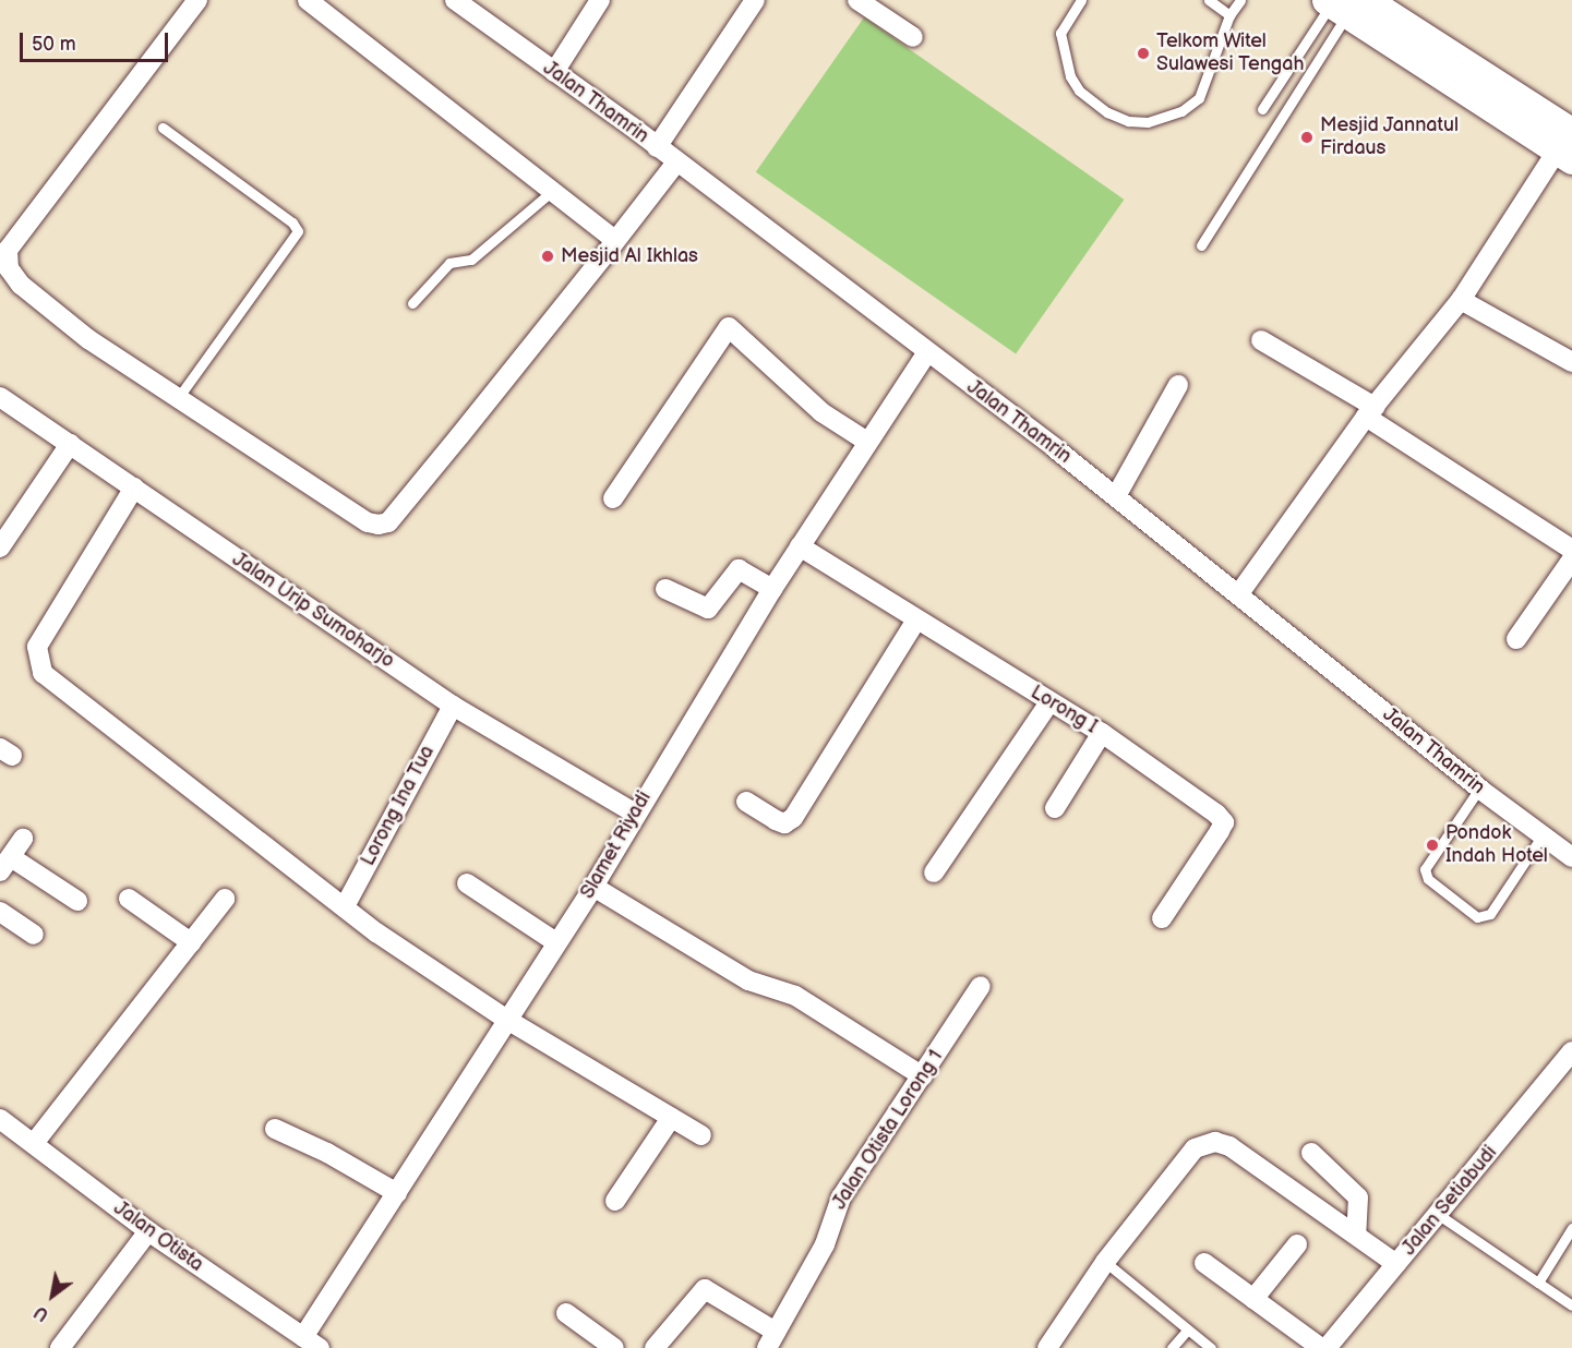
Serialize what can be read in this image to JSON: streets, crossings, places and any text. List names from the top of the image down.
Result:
{
  "streets": {
    "street": [
      "Jalan Thamrin",
      "Jalan Urip Sumoharjo",
      "Lorong I",
      "Lorong Ina Tua",
      "Slamet Riyadi",
      "Jalan Otista Lorong 1",
      "Jalan Setiabudi",
      "Jalan Otista"
    ]
  },
  "crossings": [
    ["Jalan Thamrin", "Slamet Riyadi"],
    ["Jalan Urip Sumoharjo", "Lorong Ina Tua"],
    ["Jalan Urip Sumoharjo", "Slamet Riyadi"],
    ["Lorong I", "Slamet Riyadi"],
    ["Slamet Riyadi", "Jalan Otista"]
  ],
  "places": [
    "Telkom Witel Sulawesi Tengah",
    "Mesjid Jannatul Firdaus",
    "Mesjid Al Ikhlas",
    "Pondok Indah Hotel"
  ],
  "scale_bar": "50 m",
  "north": "bottom left"
}
